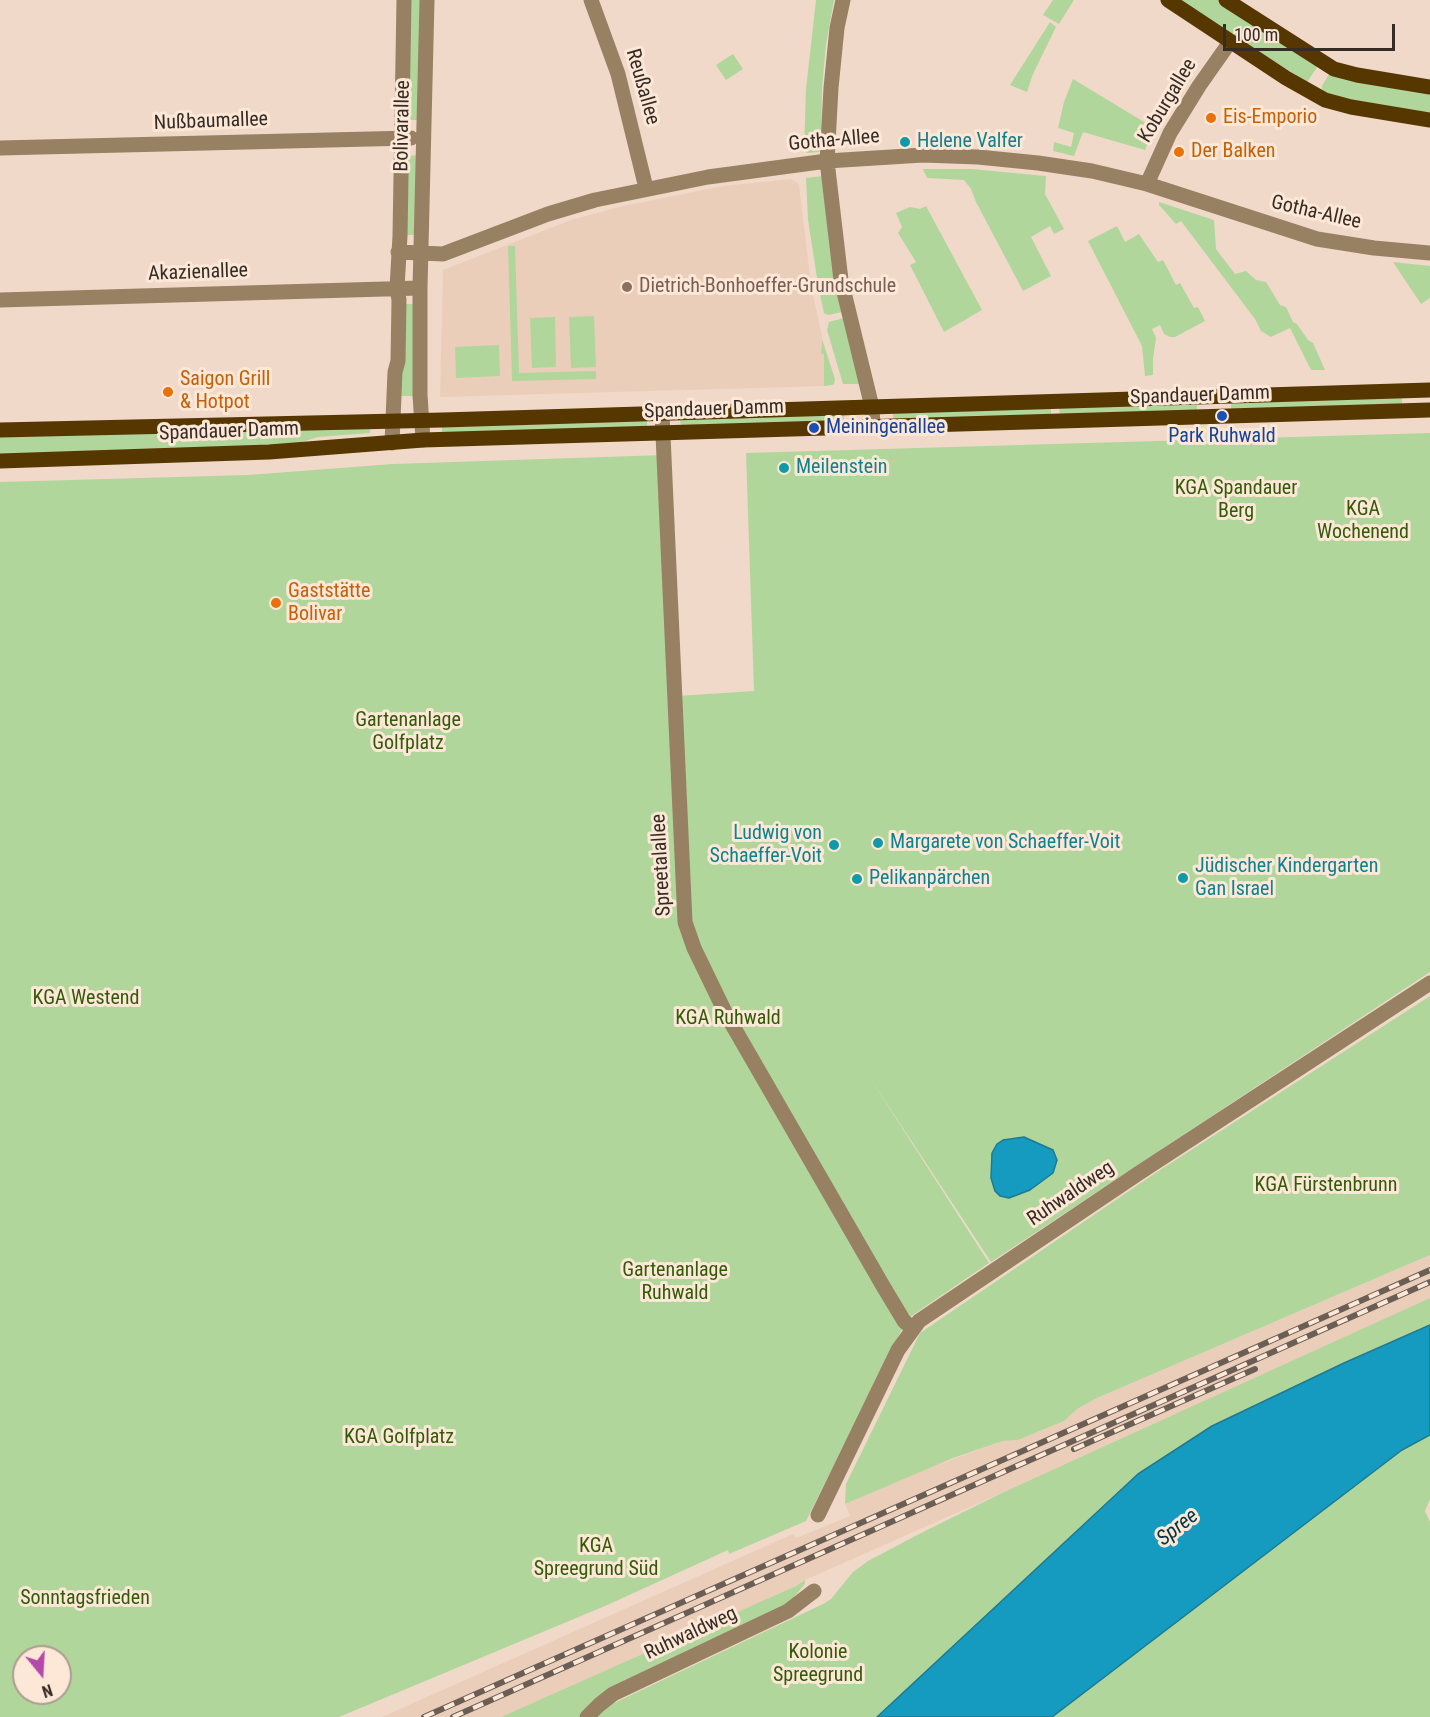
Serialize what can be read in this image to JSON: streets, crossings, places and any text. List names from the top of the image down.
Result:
{
  "streets": {
    "main road": ["Spandauer Damm"],
    "street": [
      "Reußallee",
      "Koburgallee",
      "Nußbaumallee",
      "Bolivarallee",
      "Gotha-Allee",
      "Akazienallee",
      "Spreetalallee",
      "Ruhwaldweg"
    ]
  },
  "crossings": [
    ["Reußallee", "Gotha-Allee"],
    ["Koburgallee", "Gotha-Allee"],
    ["Nußbaumallee", "Bolivarallee"],
    ["Bolivarallee", "Gotha-Allee"],
    ["Bolivarallee", "Akazienallee"],
    ["Bolivarallee", "Spandauer Damm"],
    ["Spandauer Damm", "Spreetalallee"],
    ["Spreetalallee", "Ruhwaldweg"]
  ],
  "water": ["Spree"],
  "parks": [
    "KGA Spandauer Berg",
    "KGA Wochenend",
    "Gartenanlage Golfplatz",
    "KGA Westend",
    "KGA Ruhwald",
    "KGA Fürstenbrunn",
    "Gartenanlage Ruhwald",
    "KGA Golfplatz",
    "KGA Spreegrund Süd",
    "Sonntagsfrieden",
    "Kolonie Spreegrund"
  ],
  "places": [
    "Eis-Emporio",
    "Helene Valfer",
    "Der Balken",
    "Dietrich-Bonhoeffer-Grundschule",
    "Saigon Grill & Hotpot",
    "Park Ruhwald",
    "Meiningenallee",
    "Meilenstein",
    "Gaststätte Bolivar",
    "Margarete von Schaeffer-Voit",
    "Ludwig von Schaeffer-Voit",
    "Jüdischer Kindergarten Gan Israel",
    "Pelikanpärchen"
  ],
  "scale_bar": "100 m",
  "north": "bottom"
}
